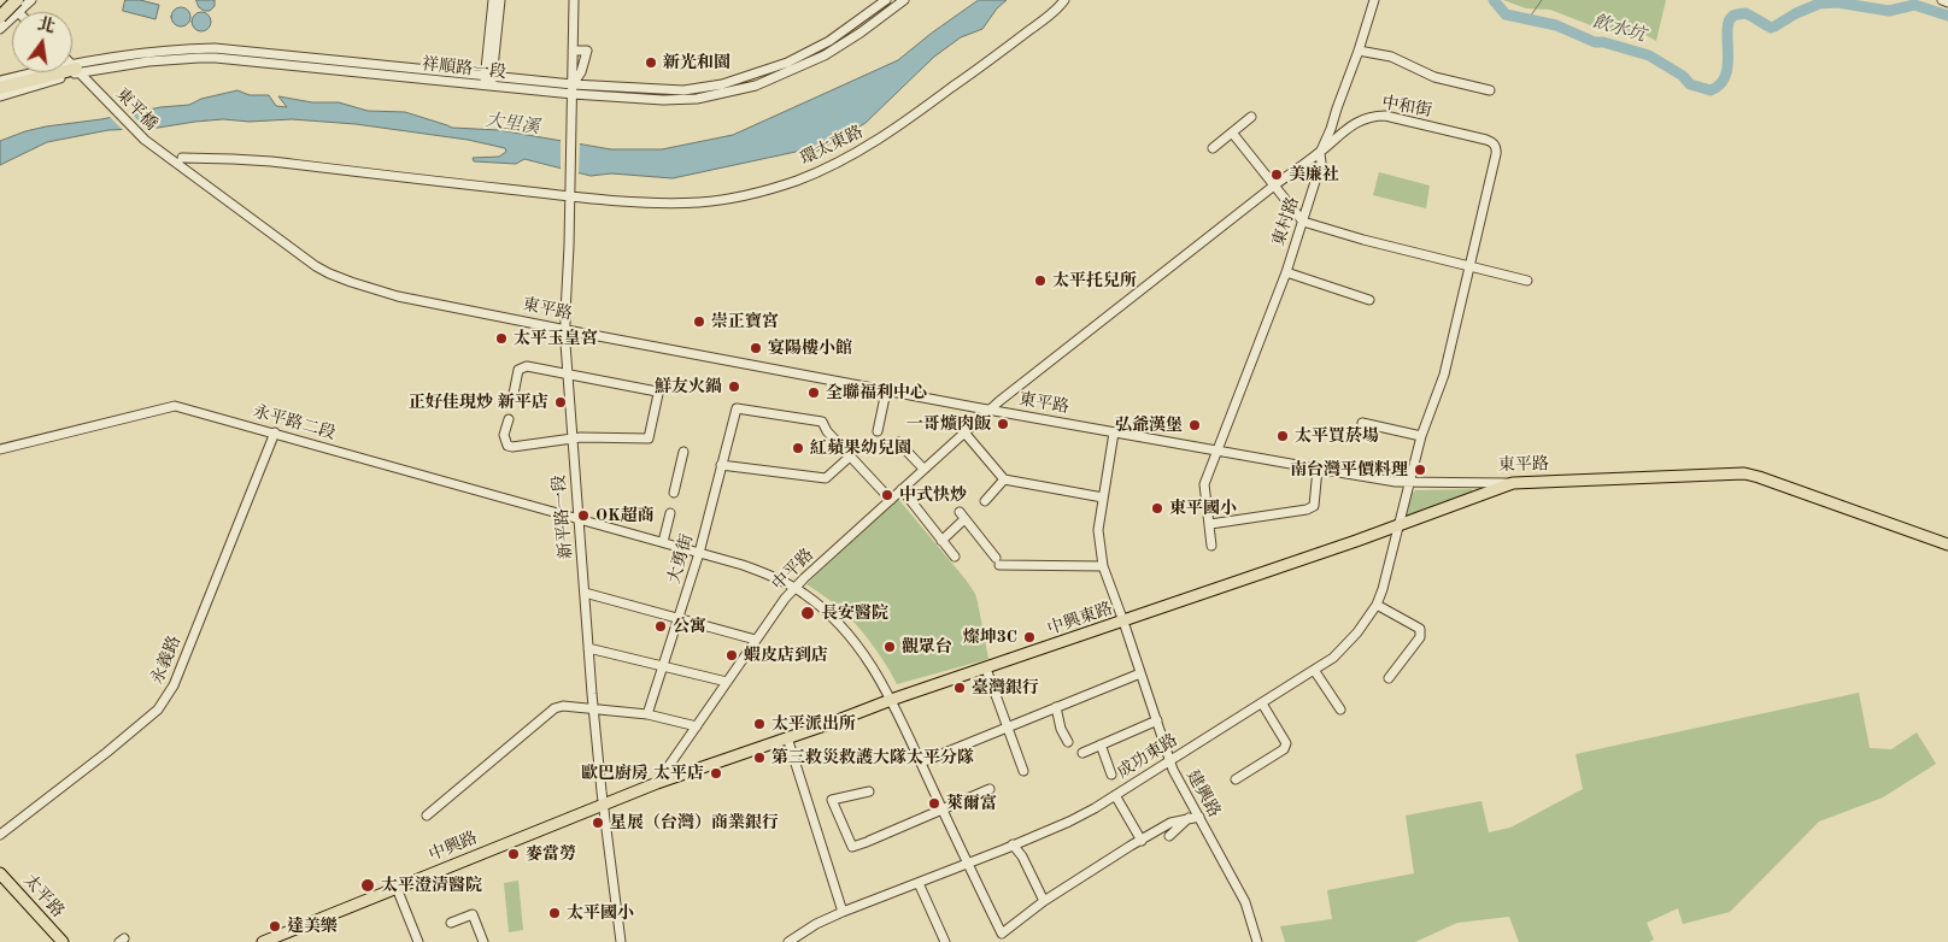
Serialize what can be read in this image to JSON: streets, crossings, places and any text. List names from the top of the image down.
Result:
{
  "streets": {
    "main road": [
      "東平路",
      "中興東路",
      "中興路",
      "太平路"
    ],
    "street": [
      "祥順路一段",
      "中和街",
      "東平橋",
      "環太東路",
      "東村路",
      "永平路二段",
      "新平路一段",
      "大勇街",
      "中平路",
      "永義路",
      "成功東路",
      "建興路"
    ]
  },
  "crossings": [
    ["祥順路一段", "東平橋"],
    ["祥順路一段", "新平路一段"],
    ["中和街", "東村路"],
    ["中和街", "東平路"],
    ["中和街", "中平路"],
    ["中和街", "成功東路"],
    ["東平橋", "東平路"],
    ["環太東路", "新平路一段"],
    ["東村路", "東平路"],
    ["東平路", "新平路一段"],
    ["東平路", "中平路"],
    ["東平路", "中興東路"],
    ["東平路", "成功東路"],
    ["東平路", "建興路"],
    ["永平路二段", "新平路一段"],
    ["永平路二段", "大勇街"],
    ["永平路二段", "中平路"],
    ["永平路二段", "中興東路"],
    ["永平路二段", "永義路"],
    ["永平路二段", "成功東路"],
    ["新平路一段", "中興路"],
    ["中平路", "中興東路"],
    ["中平路", "中興路"],
    ["中興東路", "成功東路"],
    ["中興東路", "建興路"],
    ["中興東路", "中興路"],
    ["成功東路", "建興路"]
  ],
  "water": ["飲水坑", "大里溪"],
  "places": [
    "新光和園",
    "美廉社",
    "太平托兒所",
    "崇正寶宮",
    "太平玉皇宮",
    "宴陽樓小館",
    "鮮友火鍋",
    "全聯福利中心",
    "正好佳現炒 新平店",
    "一哥爌肉飯",
    "弘爺漢堡",
    "太平買菸場",
    "紅蘋果幼兒園",
    "南台灣平價料理",
    "中式快炒",
    "東平國小",
    "OK超商",
    "長安醫院",
    "公寓",
    "燦坤3C",
    "觀眾台",
    "蝦皮店到店",
    "臺灣銀行",
    "太平派出所",
    "第三救災救護大隊太平分隊",
    "歐巴廚房 太平店",
    "萊爾富",
    "星展（台灣）商業銀行",
    "麥當勞",
    "太平澄清醫院",
    "太平國小",
    "達美樂"
  ],
  "north": "top"
}
